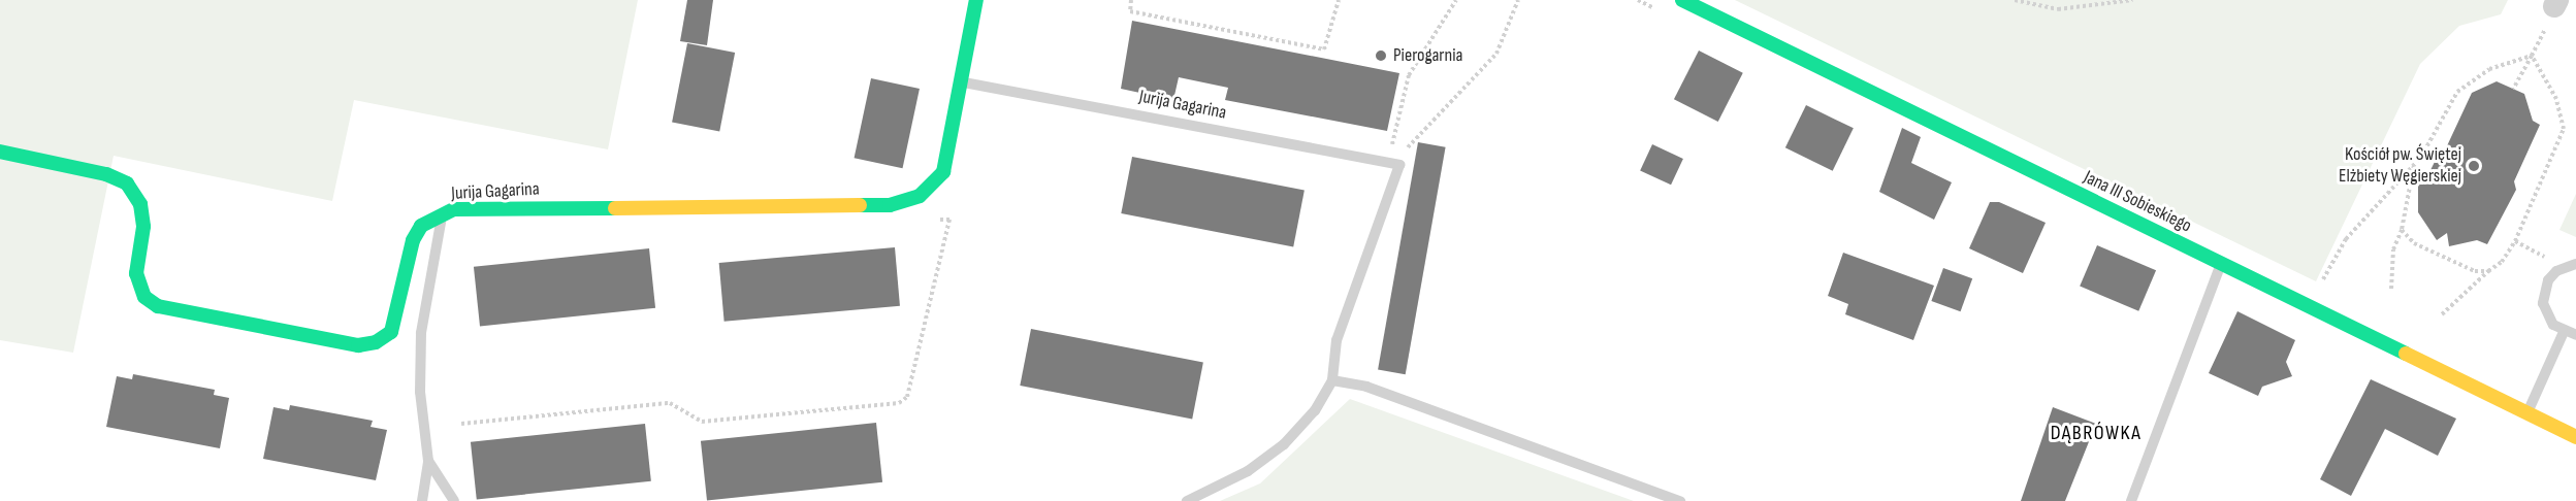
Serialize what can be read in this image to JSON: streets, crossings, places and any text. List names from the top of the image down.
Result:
{
  "streets": {
    "street": ["Jurija Gagarina", "Jana III Sobieskiego"]
  },
  "districts": ["DĄBRÓWKA"],
  "places": ["Pierogarnia", "Kościół pw. Świętej Elżbiety Węgierskiej"]
}
